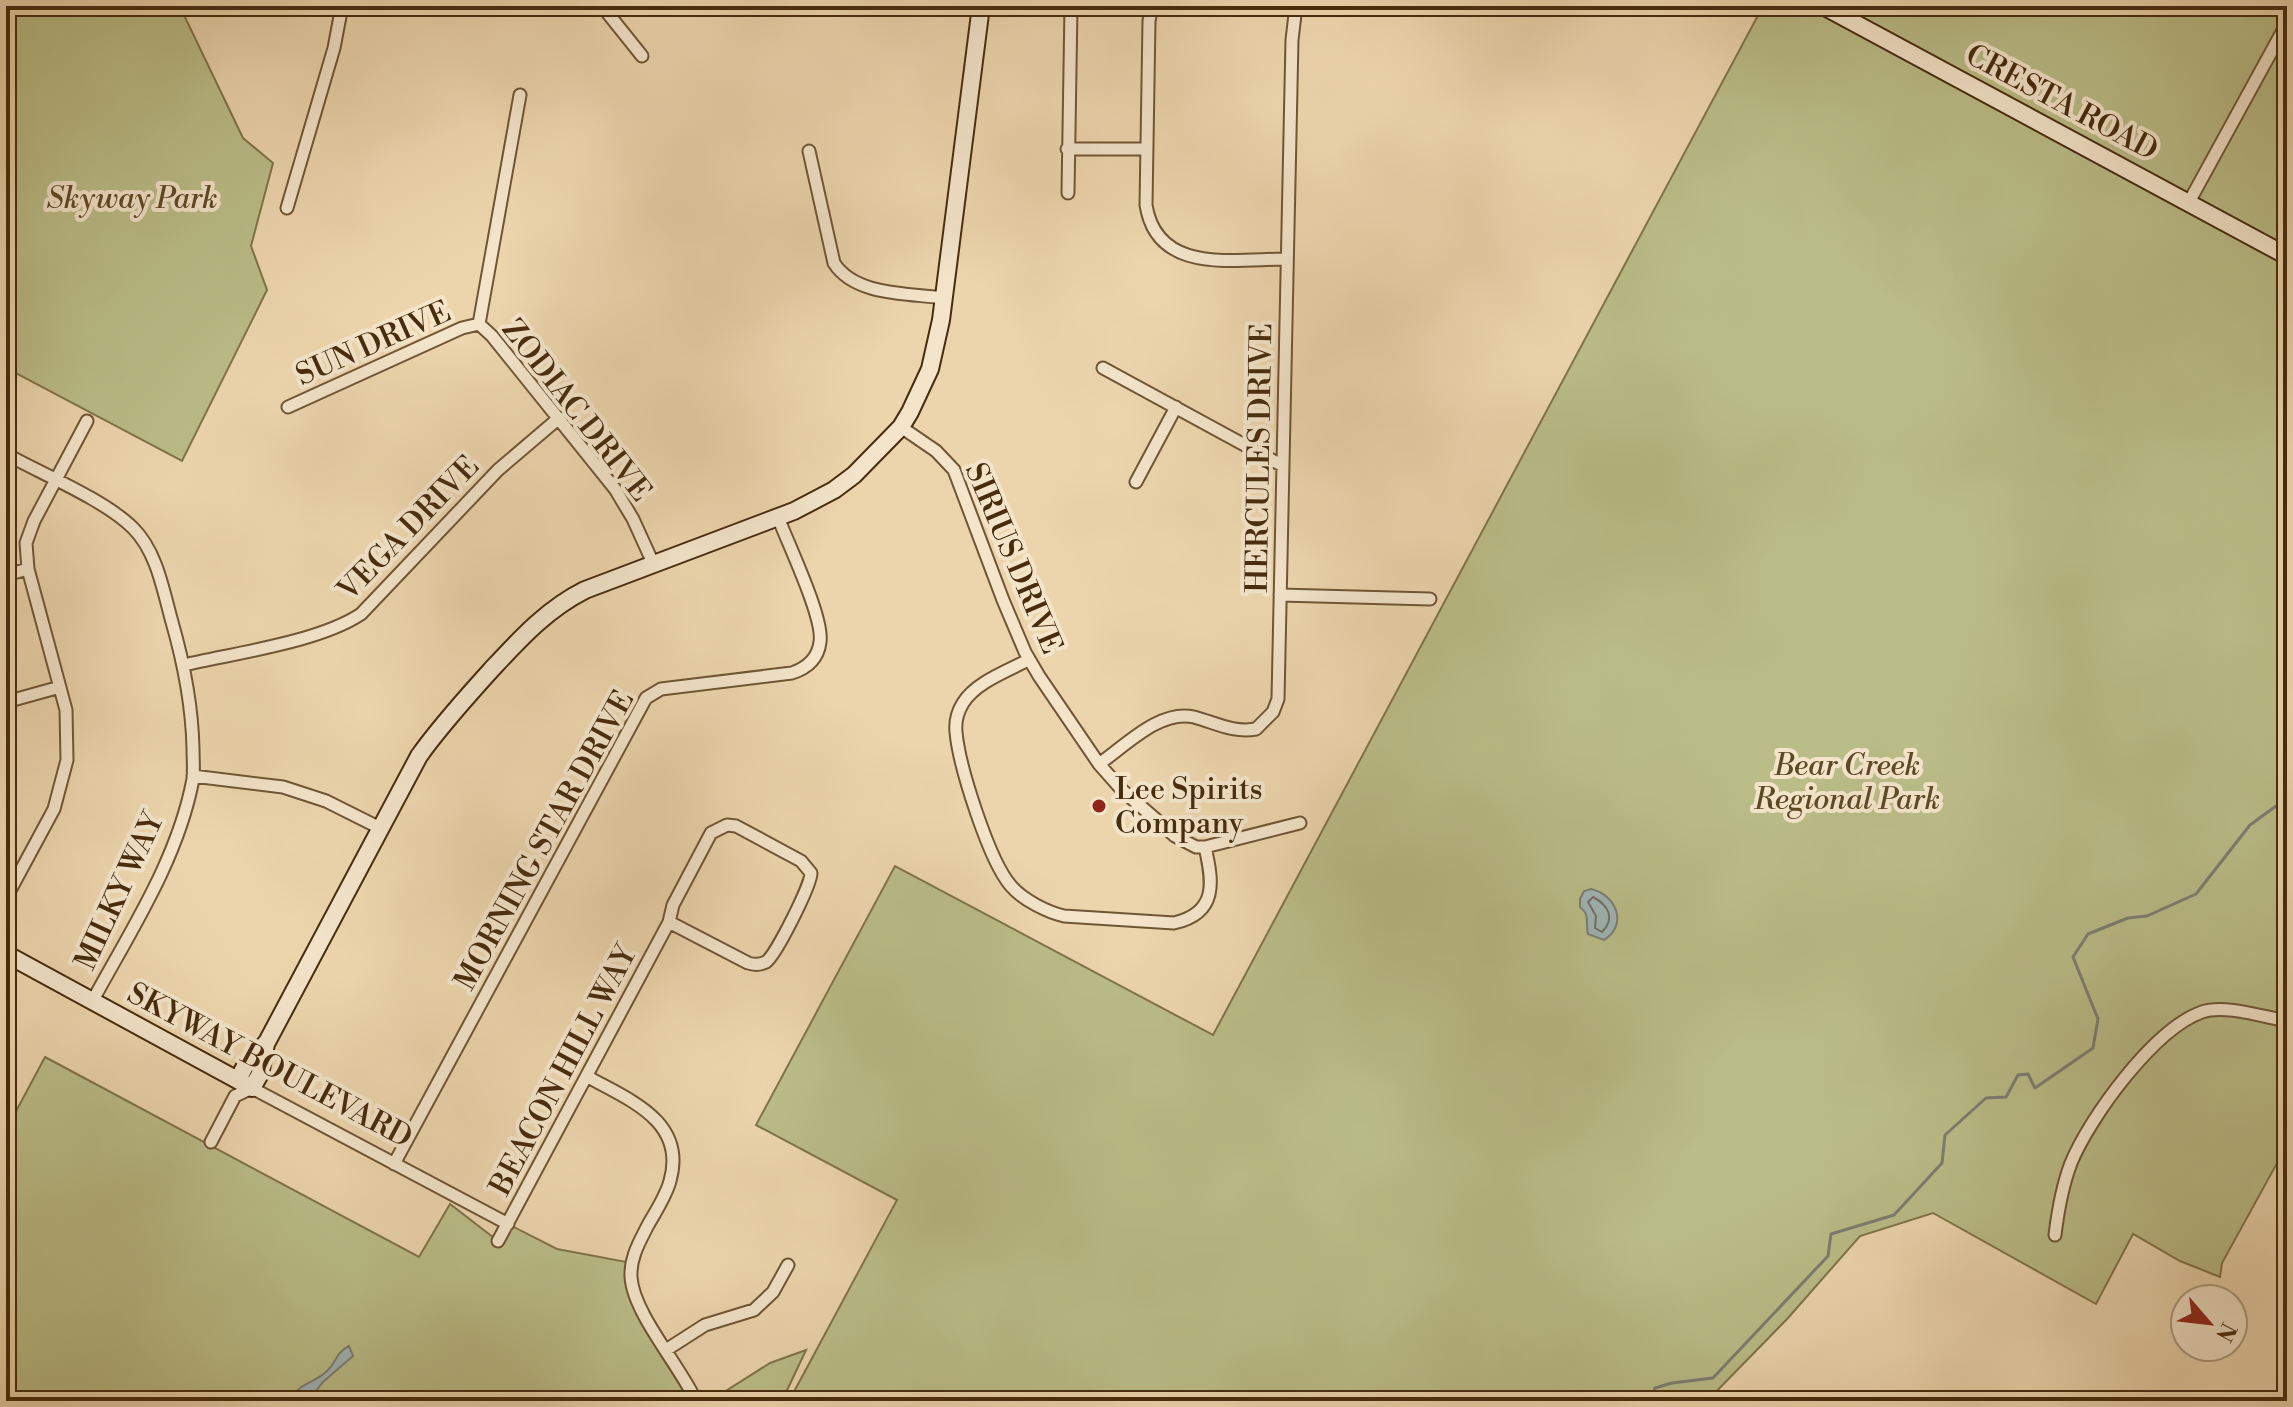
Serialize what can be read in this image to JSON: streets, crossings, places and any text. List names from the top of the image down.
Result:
{
  "streets": {
    "street": [
      "CRESTA ROAD",
      "SUN DRIVE",
      "ZODIAC DRIVE",
      "HERCULES DRIVE",
      "VEGA DRIVE",
      "SIRIUS DRIVE",
      "MORNING STAR DRIVE",
      "MILKY WAY",
      "SKYWAY BOULEVARD",
      "BEACON HILL WAY"
    ]
  },
  "crossings": [
    ["SUN DRIVE", "ZODIAC DRIVE"],
    ["ZODIAC DRIVE", "VEGA DRIVE"],
    ["HERCULES DRIVE", "SIRIUS DRIVE"],
    ["VEGA DRIVE", "MILKY WAY"],
    ["MORNING STAR DRIVE", "SKYWAY BOULEVARD"],
    ["MILKY WAY", "SKYWAY BOULEVARD"],
    ["SKYWAY BOULEVARD", "BEACON HILL WAY"]
  ],
  "parks": ["Skyway Park", "Bear Creek Regional Park"],
  "places": ["Lee Spirits Company"],
  "north": "bottom right"
}
